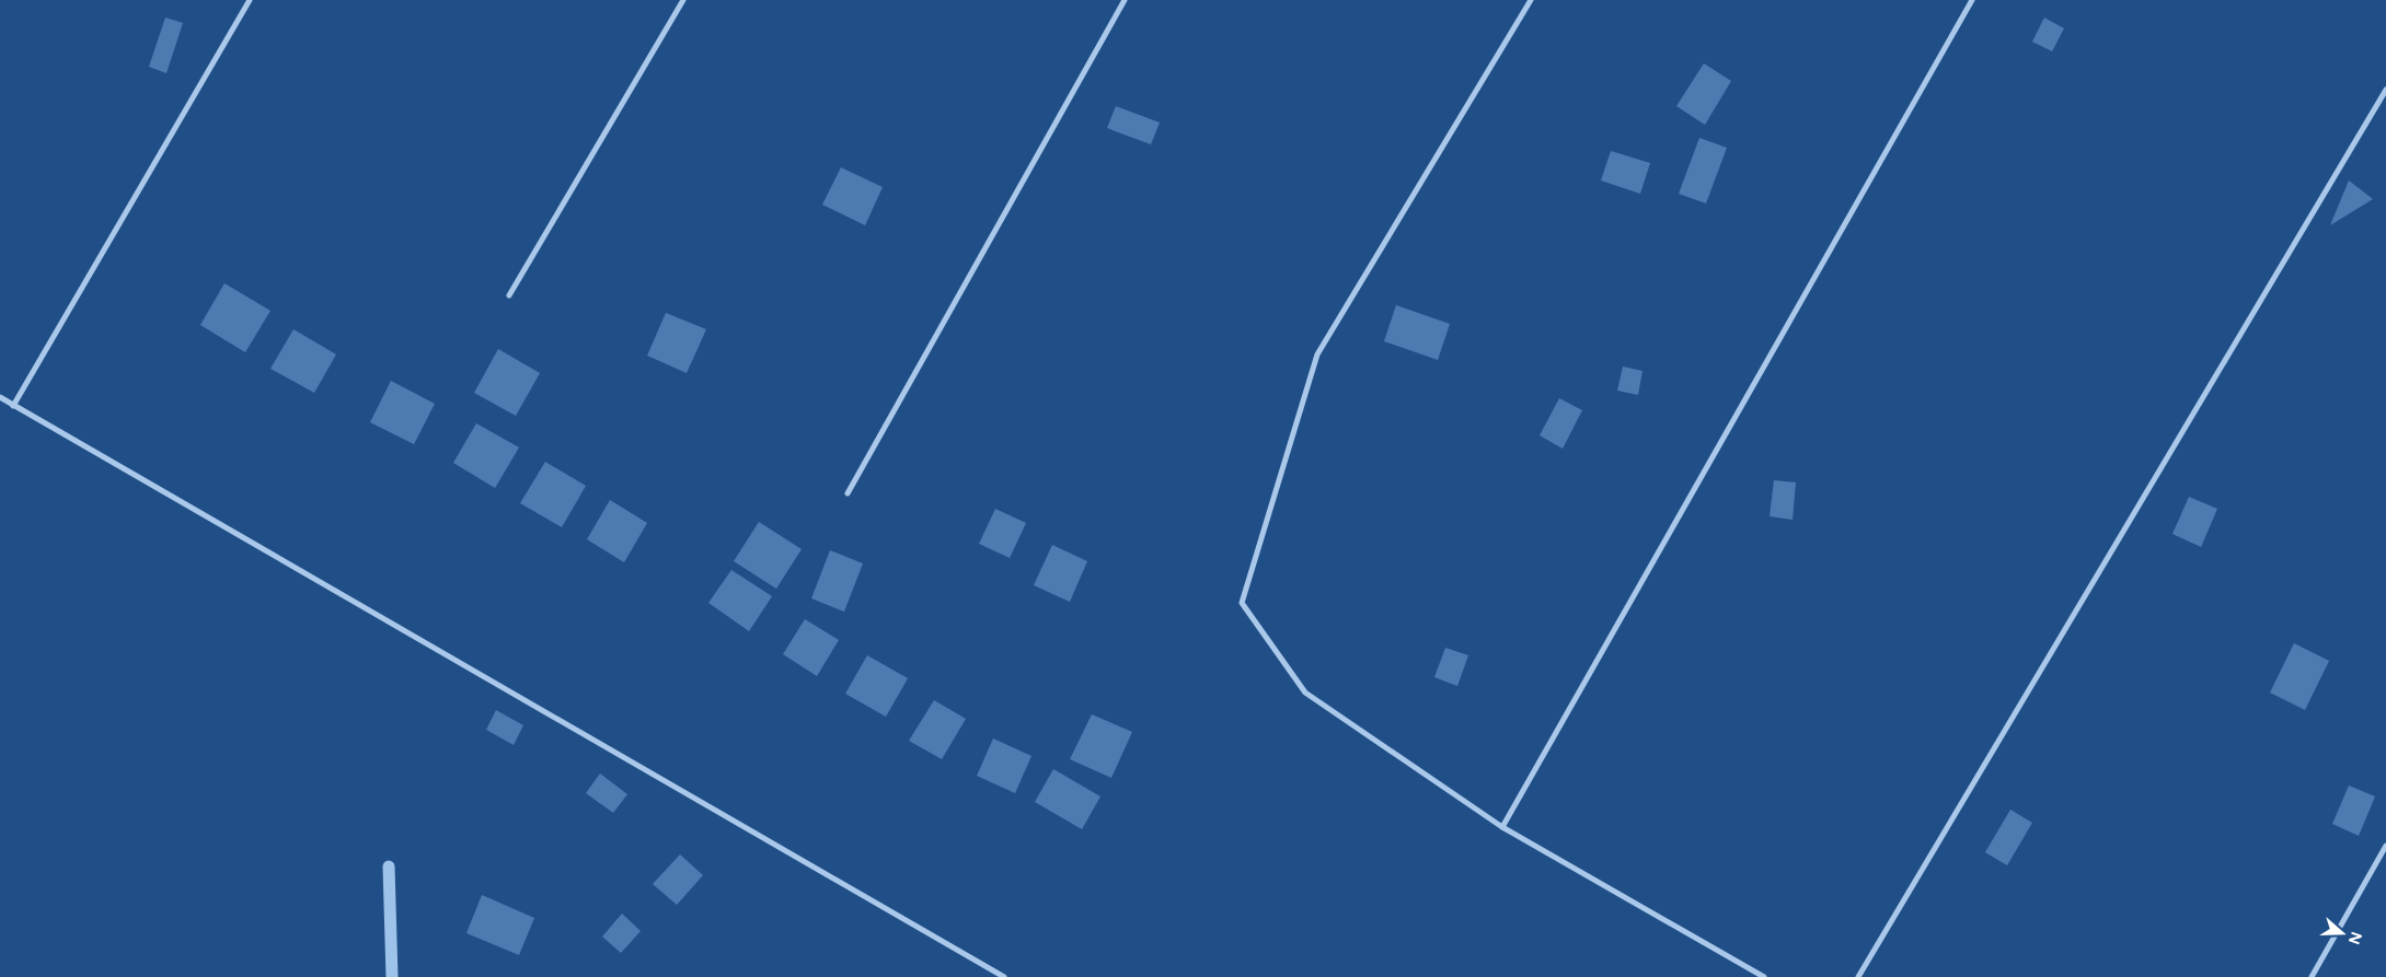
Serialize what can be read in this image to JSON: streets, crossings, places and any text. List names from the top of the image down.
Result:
{
  "north": "right"
}
